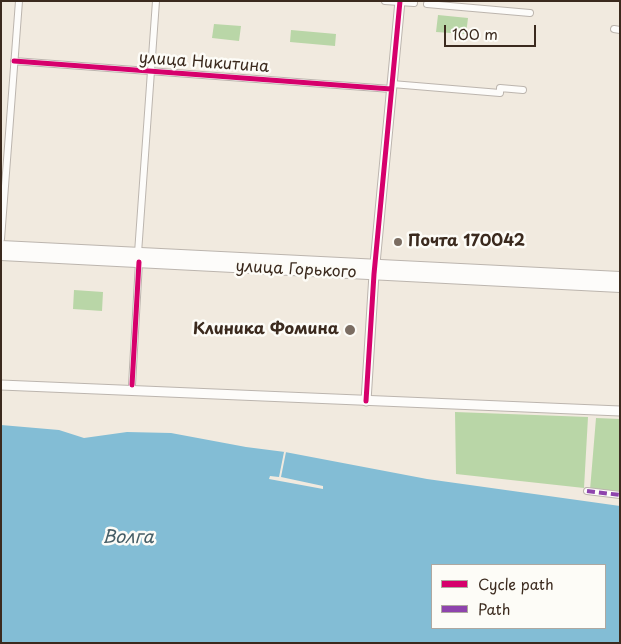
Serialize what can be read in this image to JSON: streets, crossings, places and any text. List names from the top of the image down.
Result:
{
  "streets": {
    "main road": ["улица Горького"],
    "street": ["улица Никитина"]
  },
  "water": ["Волга"],
  "places": ["Почта 170042", "Клиника Фомина"],
  "legend": ["Cycle path", "Path"],
  "scale_bar": "100 m"
}
